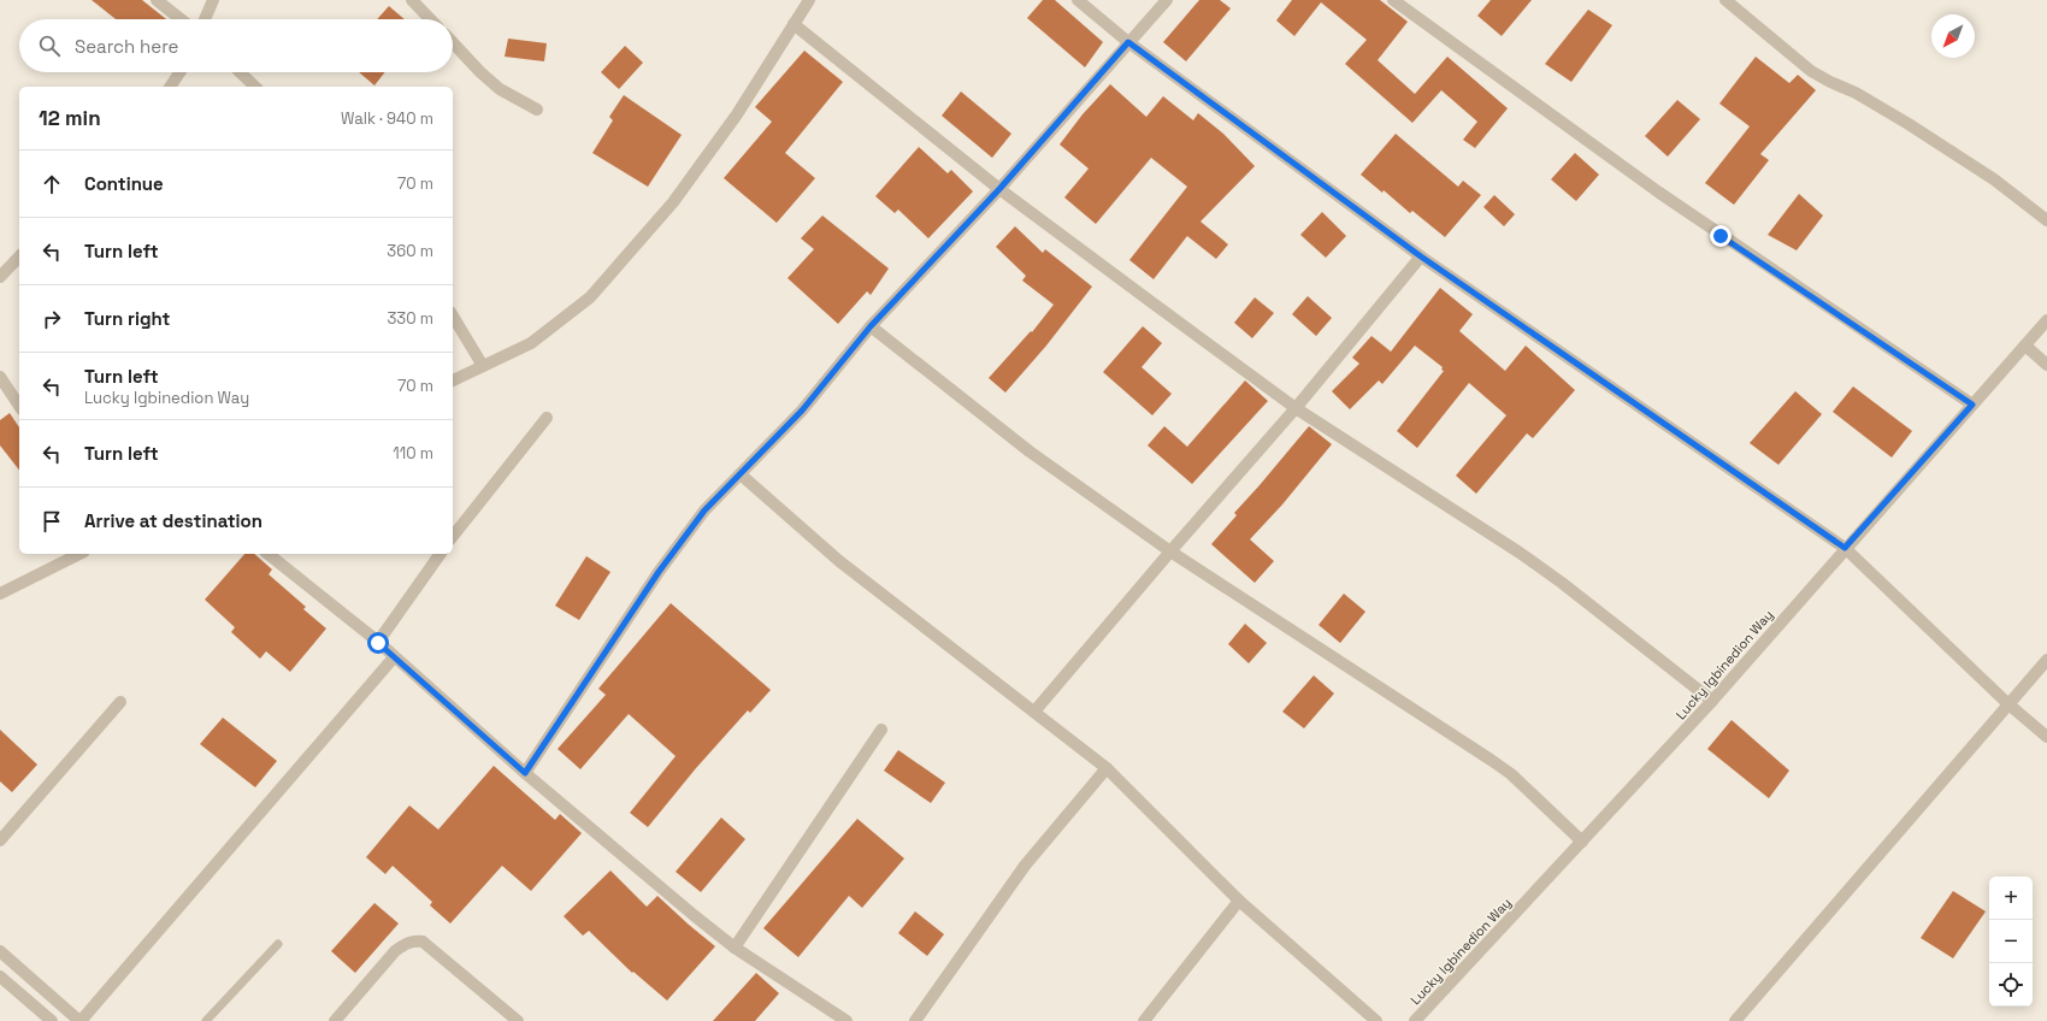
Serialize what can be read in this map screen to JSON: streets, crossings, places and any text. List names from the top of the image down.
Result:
{
  "streets": {
    "street": ["Lucky Igbinedion Way"]
  },
  "north": "bottom left",
  "page": {
    "search": "Search here",
    "heading": ["12 min", "Walk · 940 m"],
    "list": [
      ["Continue", "70 m"],
      ["Turn left", "360 m"],
      ["Turn right", "330 m"],
      ["Turn left", "Lucky Igbinedion Way", "70 m"],
      ["Turn left", "110 m"],
      "Arrive at destination"
    ],
    "map_buttons": ["+", "−"]
  }
}
